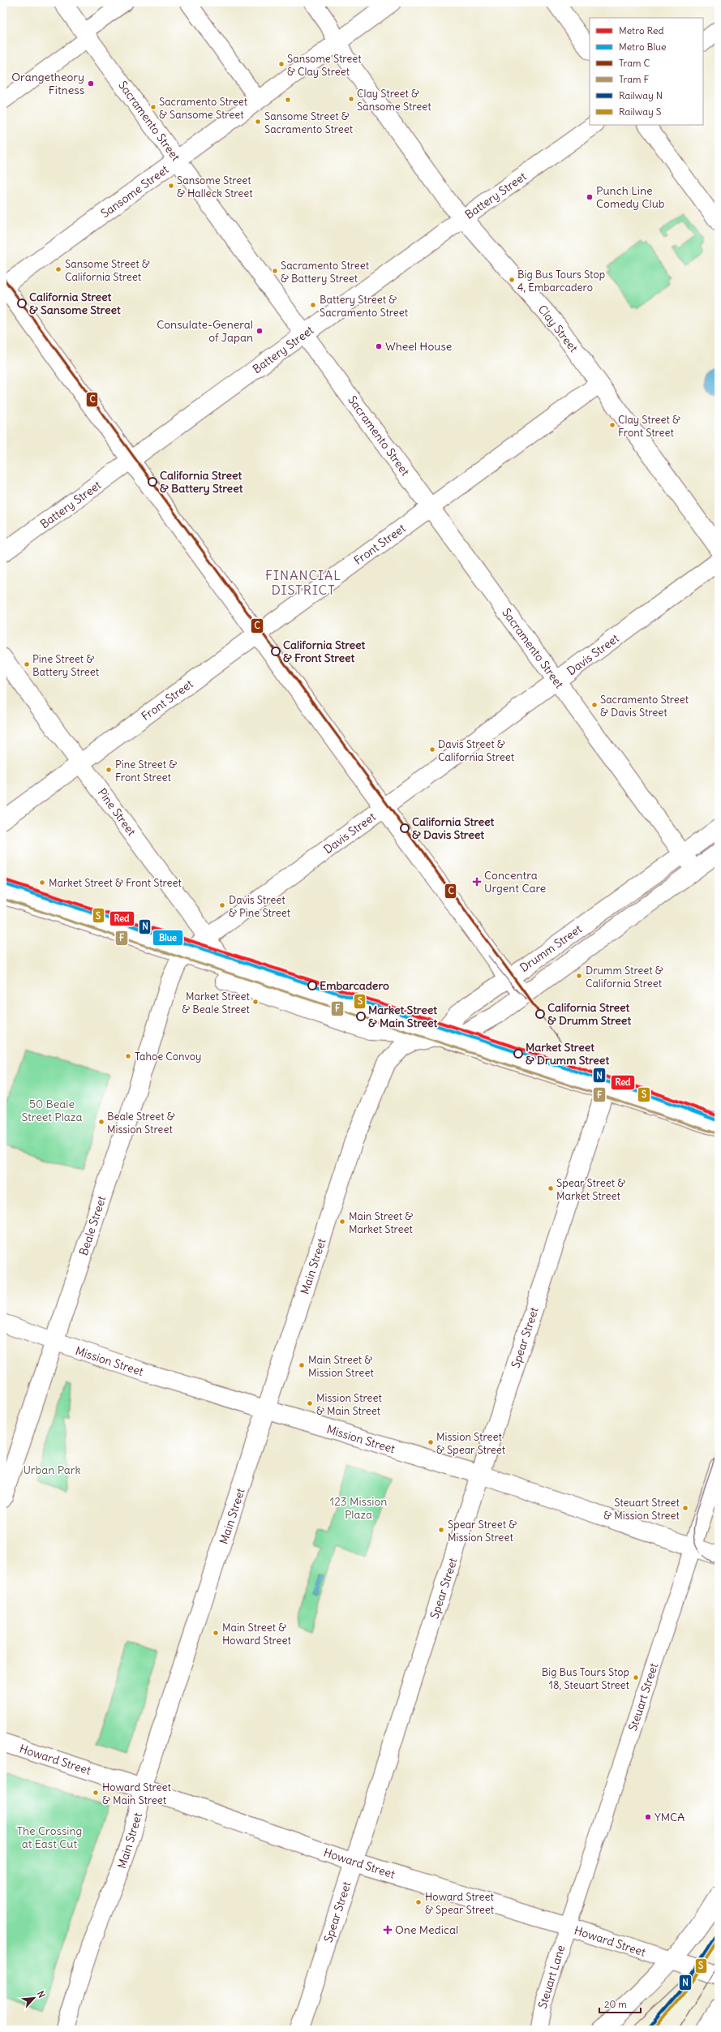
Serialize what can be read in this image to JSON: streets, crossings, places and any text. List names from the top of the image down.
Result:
{
  "streets": {
    "street": [
      "Sacramento Street",
      "Sansome Street",
      "Battery Street",
      "Clay Street",
      "Front Street",
      "Davis Street",
      "Pine Street",
      "Drumm Street",
      "Beale Street",
      "Main Street",
      "Spear Street",
      "Mission Street",
      "Steuart Street",
      "Howard Street",
      "Steuart Lane"
    ]
  },
  "crossings": [
    ["Sacramento Street", "Sansome Street"],
    ["Sacramento Street", "Battery Street"],
    ["Sacramento Street", "Front Street"],
    ["Sacramento Street", "Davis Street"],
    ["Sacramento Street", "Drumm Street"],
    ["Sansome Street", "Clay Street"],
    ["Battery Street", "Clay Street"],
    ["Clay Street", "Front Street"],
    ["Front Street", "Pine Street"],
    ["Davis Street", "Pine Street"],
    ["Davis Street", "Beale Street"],
    ["Drumm Street", "Main Street"],
    ["Beale Street", "Mission Street"],
    ["Main Street", "Mission Street"],
    ["Main Street", "Howard Street"],
    ["Spear Street", "Mission Street"],
    ["Spear Street", "Howard Street"],
    ["Mission Street", "Steuart Street"],
    ["Steuart Street", "Howard Street"],
    ["Steuart Street", "Steuart Lane"],
    ["Howard Street", "Steuart Lane"]
  ],
  "districts": ["FINANCIAL DISTRICT"],
  "parks": [
    "50 Beale Street Plaza",
    "Urban Park",
    "123 Mission Plaza",
    "The Crossing at East Cut"
  ],
  "places": {
    "other": [
      "Sansome Street & Clay Street",
      "Orangetheory Fitness",
      "Clay Street & Sansome Street",
      "Sacramento Street & Sansome Street",
      "Sansome Street & Sacramento Street",
      "Sansome Street & Halleck Street",
      "Punch Line Comedy Club",
      "Sansome Street & California Street",
      "Sacramento Street & Battery Street",
      "Big Bus Tours Stop 4, Embarcadero",
      "California Street & Sansome Street",
      "Battery Street & Sacramento Street",
      "Consulate-General of Japan",
      "Wheel House",
      "Clay Street & Front Street",
      "California Street & Battery Street",
      "California Street & Front Street",
      "Pine Street & Battery Street",
      "Sacramento Street & Davis Street",
      "Davis Street & California Street",
      "Pine Street & Front Street",
      "California Street & Davis Street",
      "Market Street & Front Street",
      "Davis Street & Pine Street",
      "Drumm Street & California Street",
      "Embarcadero",
      "Market Street & Beale Street",
      "California Street & Drumm Street",
      "Market Street & Main Street",
      "Market Street & Drumm Street",
      "Tahoe Convoy",
      "Beale Street & Mission Street",
      "Spear Street & Market Street",
      "Main Street & Market Street",
      "Main Street & Mission Street",
      "Mission Street & Main Street",
      "Mission Street & Spear Street",
      "Steuart Street & Mission Street",
      "Spear Street & Mission Street",
      "Main Street & Howard Street",
      "Big Bus Tours Stop 18, Steuart Street",
      "Howard Street & Main Street",
      "YMCA",
      "Howard Street & Spear Street"
    ],
    "health": ["Concentra Urgent Care", "One Medical"]
  },
  "lines": [
    "tram line C",
    "metro line Red",
    "rail line N",
    "metro line Blue",
    "rail line S",
    "tram line F"
  ],
  "legend": [
    "Metro Red",
    "Metro Blue",
    "Tram C",
    "Tram F",
    "Railway N",
    "Railway S"
  ],
  "scale_bar": "20 m",
  "north": "top right"
}
